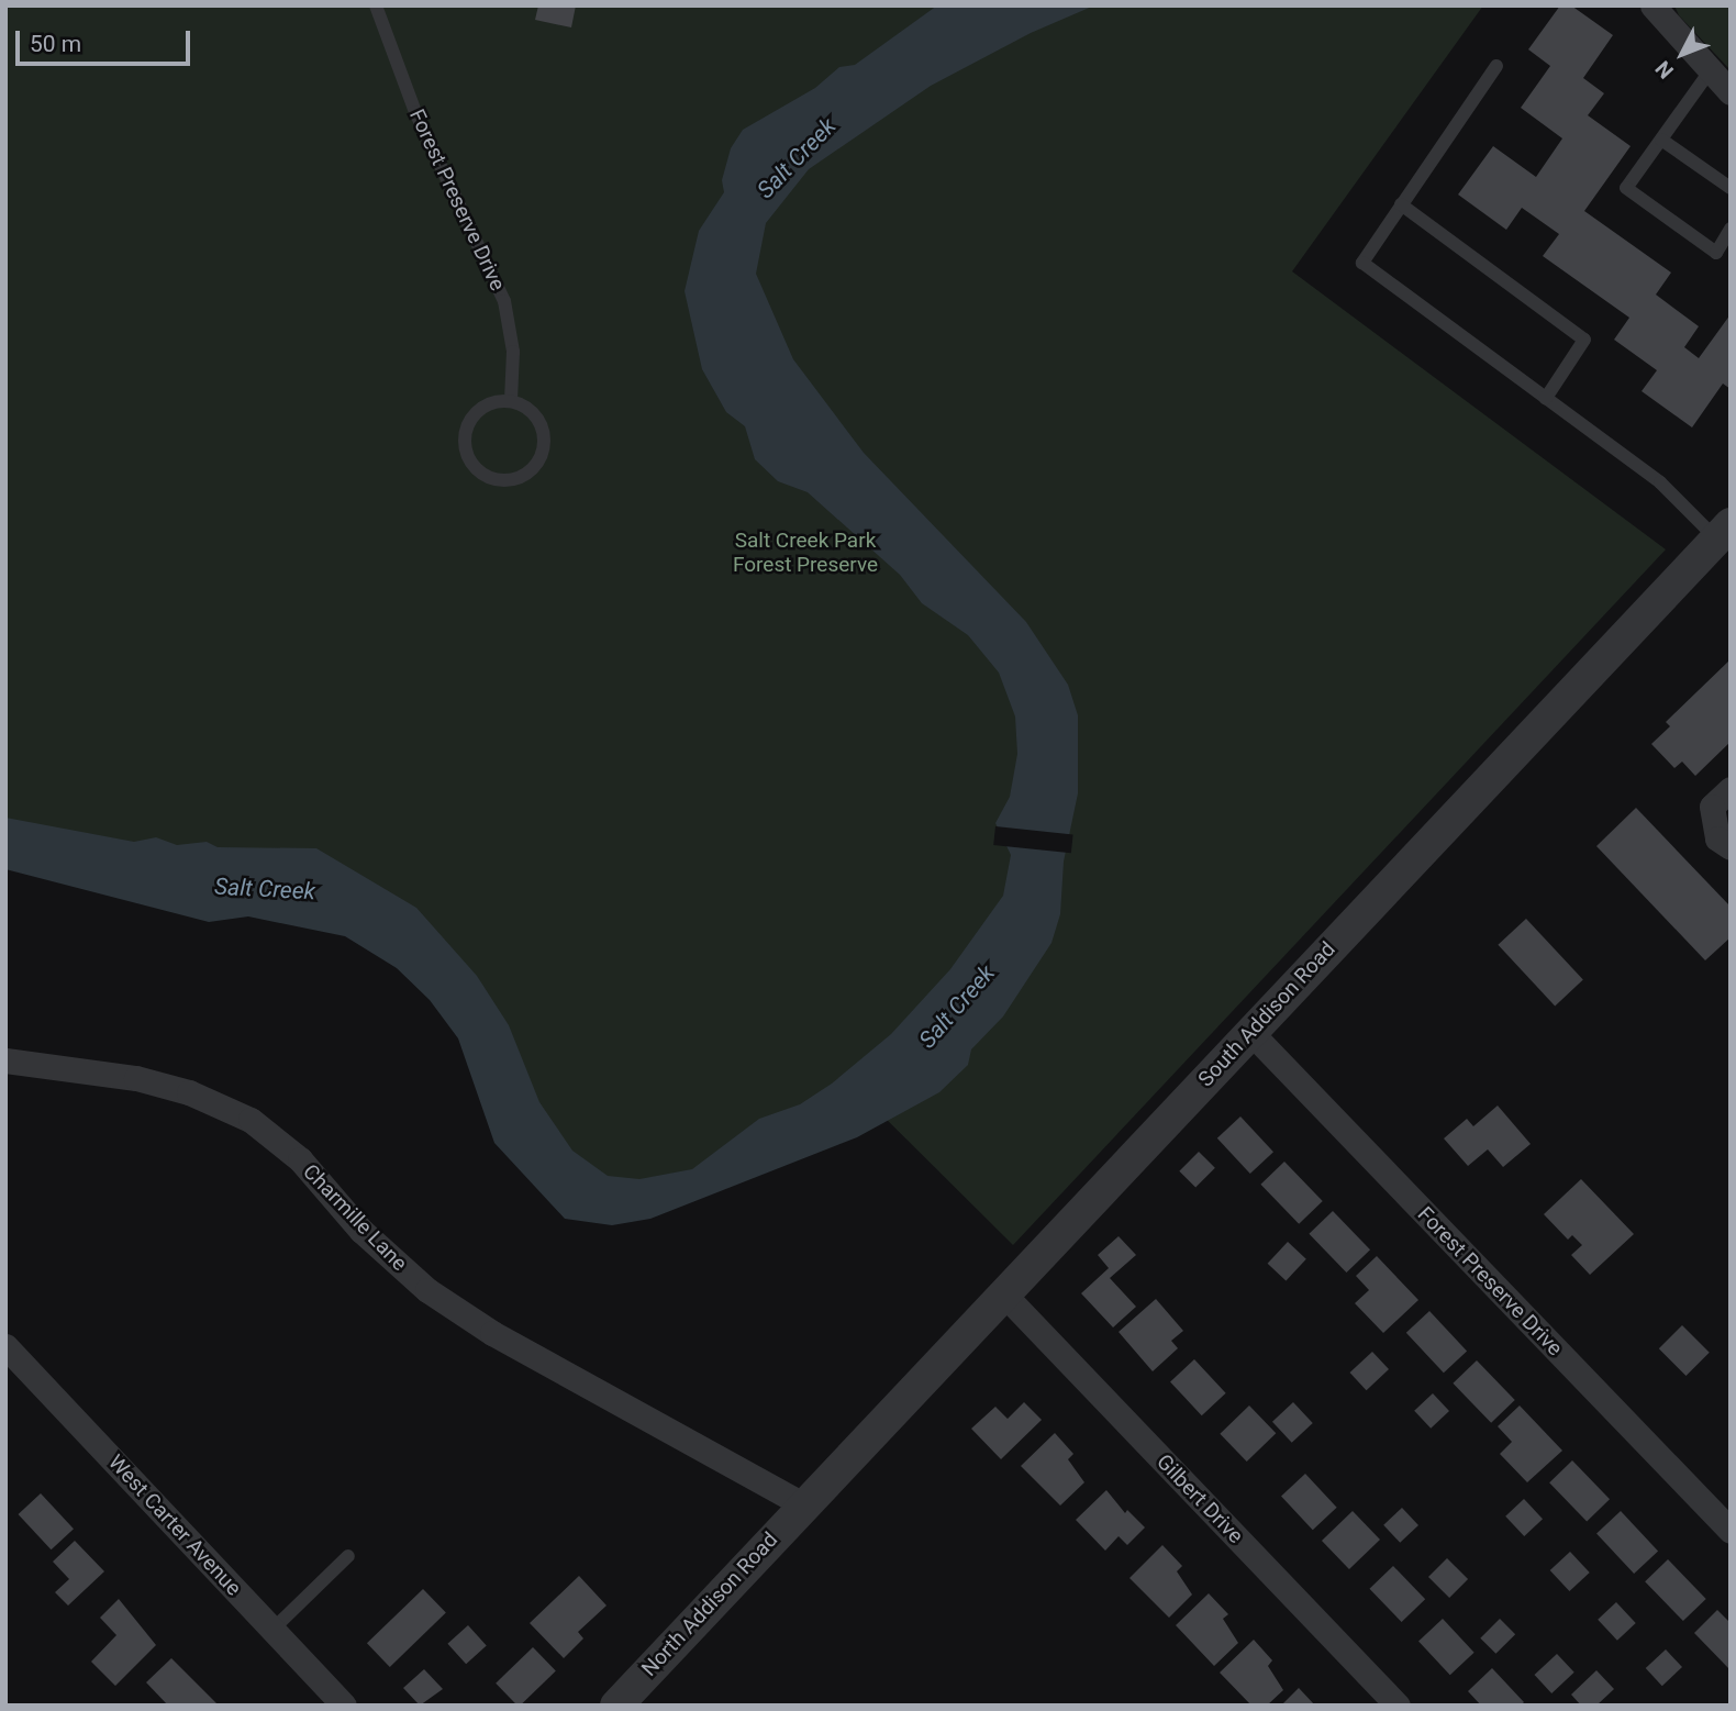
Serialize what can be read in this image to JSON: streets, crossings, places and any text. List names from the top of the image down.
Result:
{
  "streets": {
    "street": [
      "Forest Preserve Drive",
      "South Addison Road",
      "Charmille Lane",
      "Gilbert Drive",
      "West Carter Avenue",
      "North Addison Road"
    ]
  },
  "crossings": [
    ["Forest Preserve Drive", "South Addison Road"],
    ["South Addison Road", "Charmille Lane"],
    ["South Addison Road", "Gilbert Drive"],
    ["South Addison Road", "North Addison Road"],
    ["Charmille Lane", "North Addison Road"]
  ],
  "water": ["Salt Creek"],
  "parks": ["Salt Creek Park Forest Preserve"],
  "scale_bar": "50 m",
  "north": "bottom left"
}
